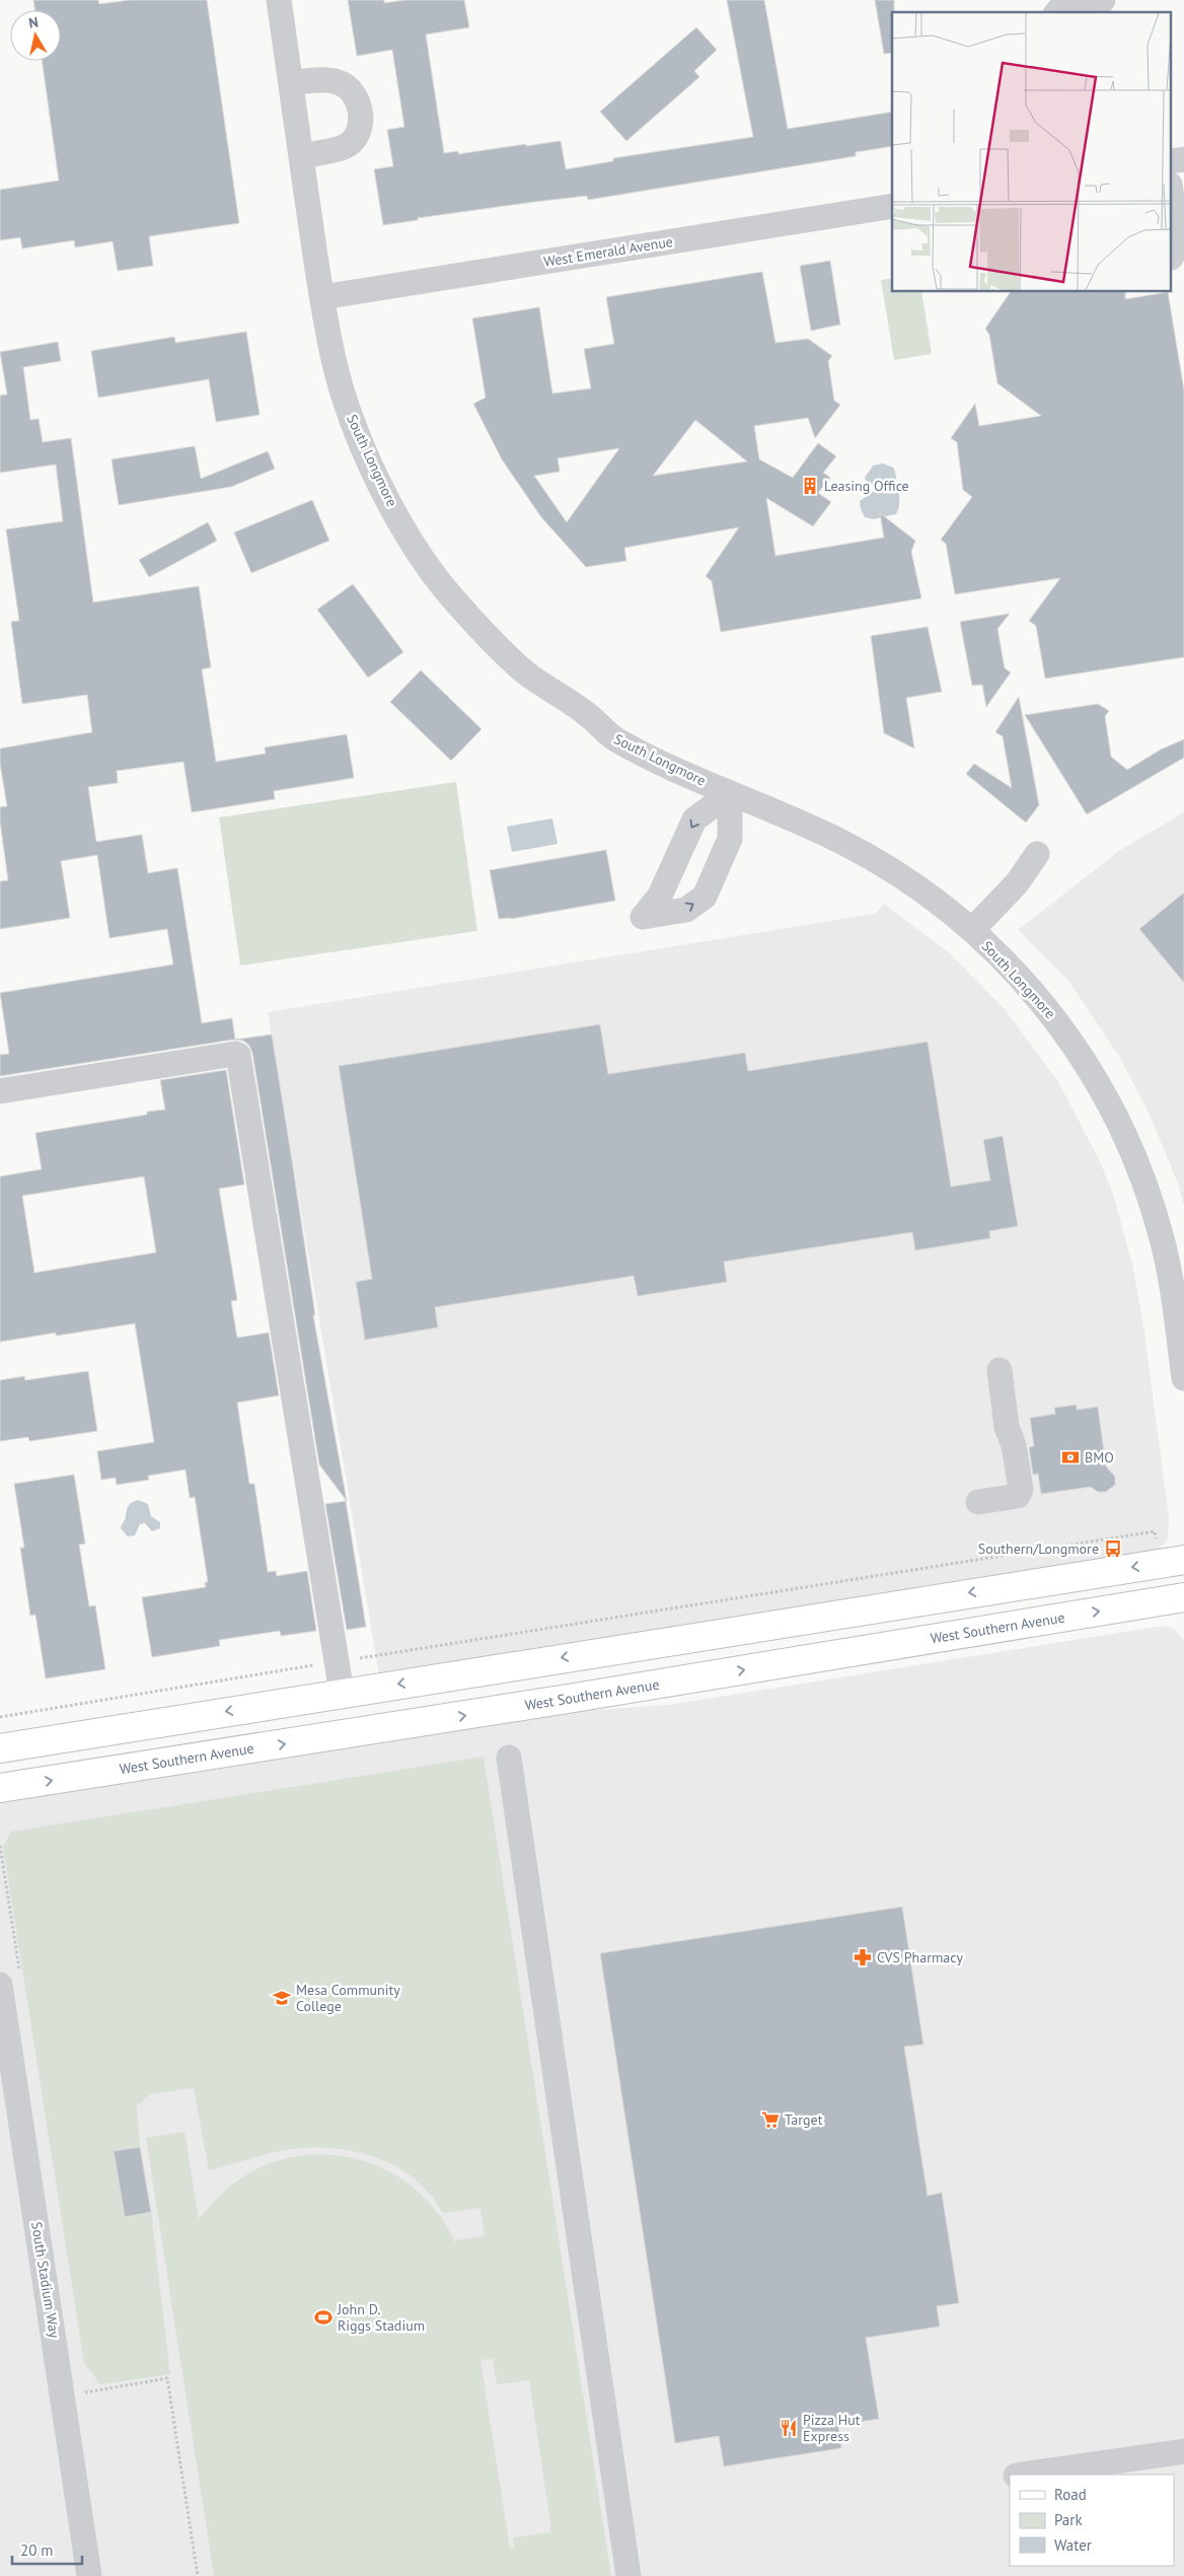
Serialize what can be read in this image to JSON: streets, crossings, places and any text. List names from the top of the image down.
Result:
{
  "streets": {
    "main road": ["West Southern Avenue"],
    "street": ["West Emerald Avenue", "South Longmore", "South Stadium Way"]
  },
  "crossings": [
    ["West Emerald Avenue", "South Longmore"]
  ],
  "places": {
    "building": ["Leasing Office"],
    "bank": ["BMO"],
    "bus stop": ["Southern/Longmore"],
    "pharmacy": ["CVS Pharmacy"],
    "school or university": ["Mesa Community College"],
    "supermarket": ["Target"],
    "sports": ["John D. Riggs Stadium"],
    "restaurant": ["Pizza Hut Express"]
  },
  "legend": ["Road", "Park", "Water"],
  "scale_bar": "20 m",
  "north": "top"
}
